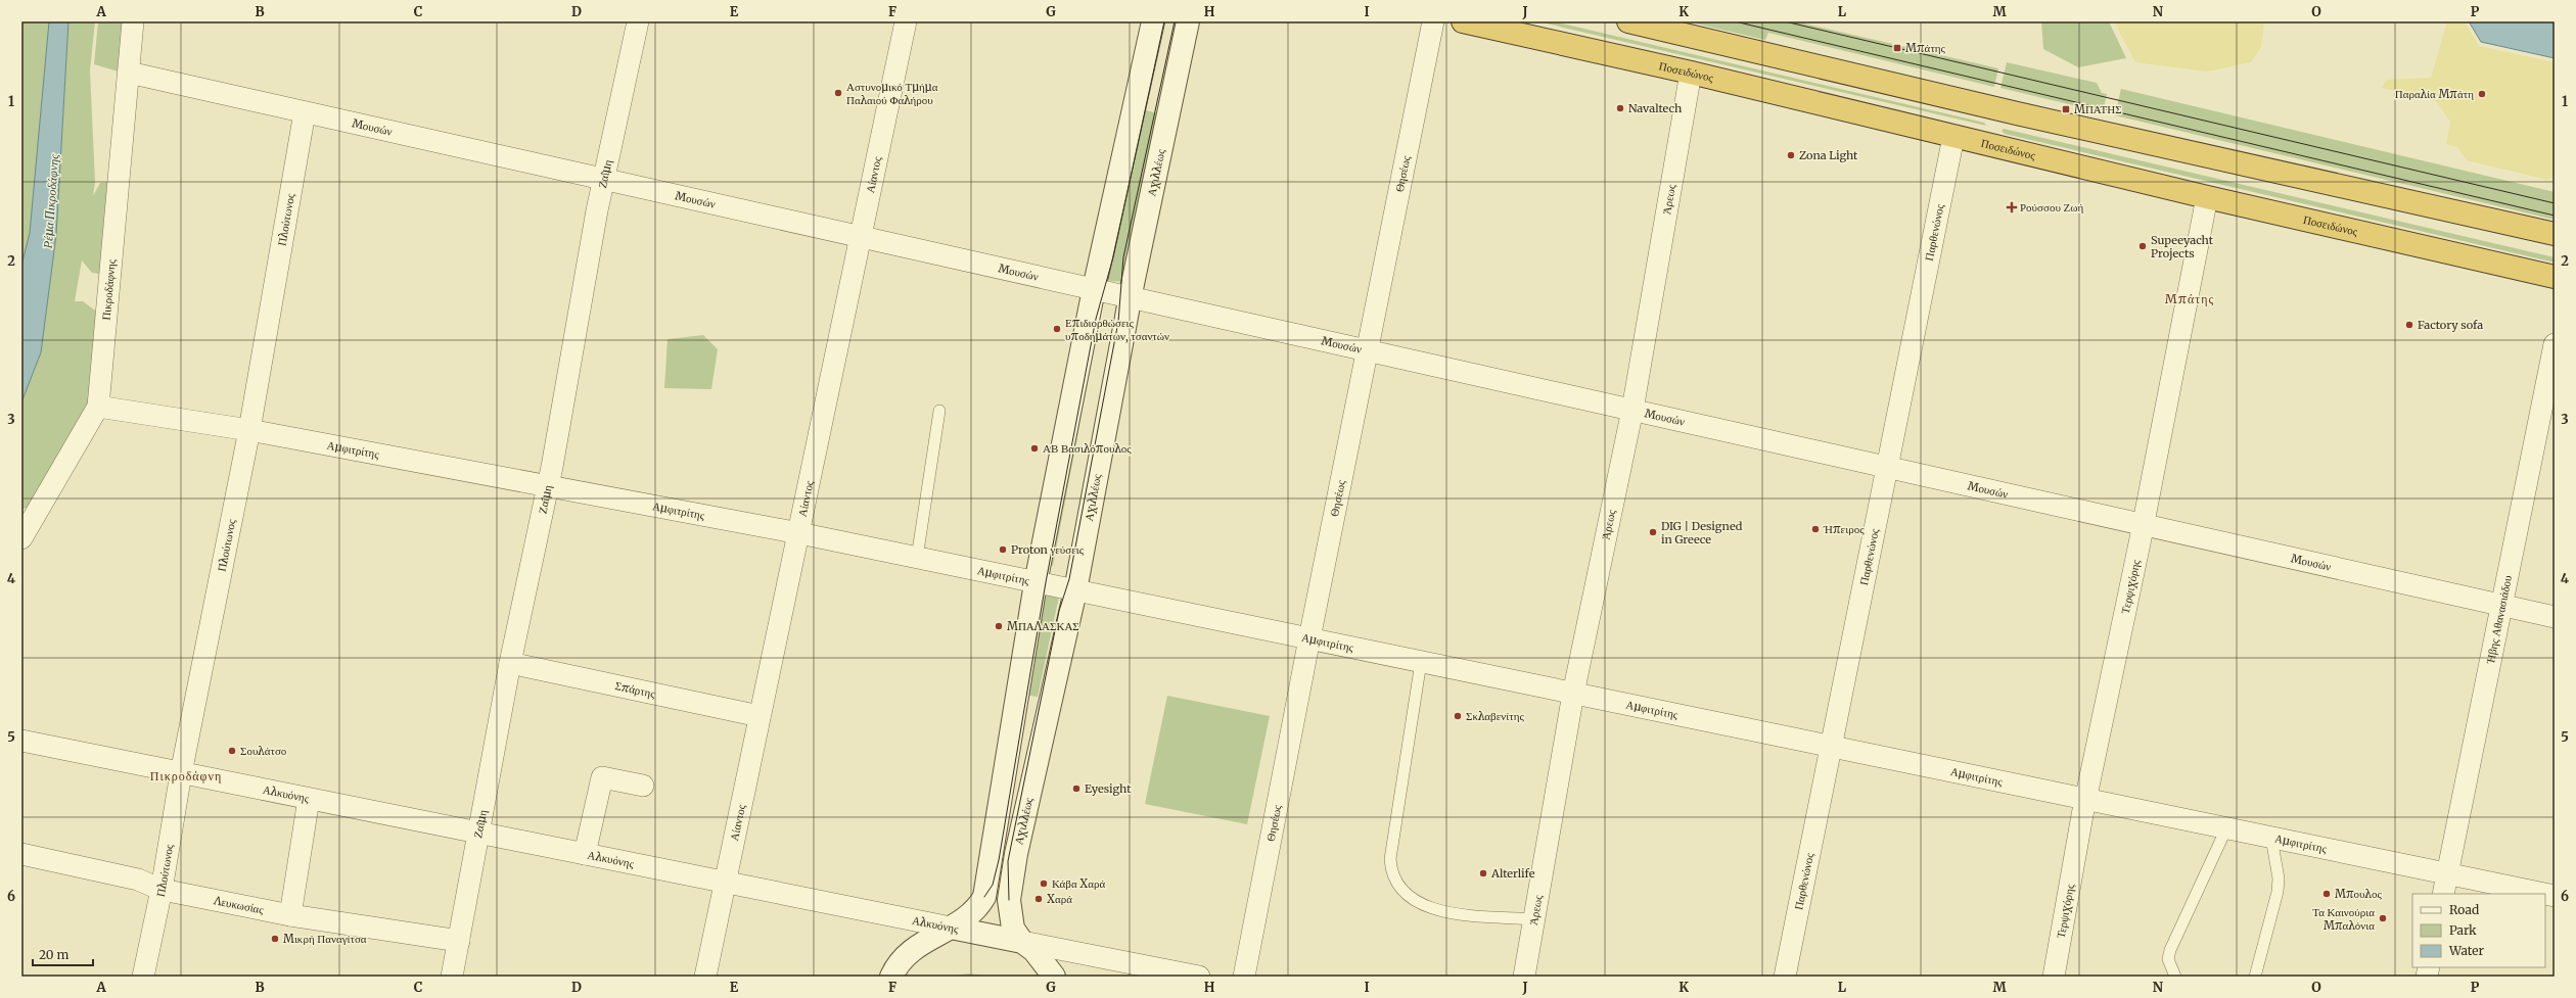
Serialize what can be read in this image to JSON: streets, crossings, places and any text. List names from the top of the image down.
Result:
{
  "streets": {
    "highway": ["Ποσειδώνος"],
    "main road": ["Αχιλλέως", "Αλκυόνης"],
    "street": [
      "Μουσών",
      "Ζαΐμη",
      "Αίαντος",
      "Θησέως",
      "Άρεως",
      "Πλούτωνος",
      "Παρθενώνος",
      "Πικροδάφνης",
      "Αμφιτρίτης",
      "Τερψιχόρης",
      "Ήβης Αθανασιάδου",
      "Σπάρτης",
      "Λευκωσίας"
    ]
  },
  "crossings": [
    ["Ποσειδώνος", "Άρεως"],
    ["Ποσειδώνος", "Παρθενώνος"],
    ["Ποσειδώνος", "Τερψιχόρης"],
    ["Μουσών", "Αχιλλέως"],
    ["Μουσών", "Ζαΐμη"],
    ["Μουσών", "Αίαντος"],
    ["Μουσών", "Θησέως"],
    ["Μουσών", "Άρεως"],
    ["Μουσών", "Πλούτωνος"],
    ["Μουσών", "Παρθενώνος"],
    ["Μουσών", "Πικροδάφνης"],
    ["Μουσών", "Τερψιχόρης"],
    ["Μουσών", "Ήβης Αθανασιάδου"],
    ["Αχιλλέως", "Αμφιτρίτης"],
    ["Αχιλλέως", "Αλκυόνης"],
    ["Ζαΐμη", "Αμφιτρίτης"],
    ["Ζαΐμη", "Σπάρτης"],
    ["Ζαΐμη", "Αλκυόνης"],
    ["Ζαΐμη", "Λευκωσίας"],
    ["Αίαντος", "Αμφιτρίτης"],
    ["Αίαντος", "Σπάρτης"],
    ["Αίαντος", "Αλκυόνης"],
    ["Θησέως", "Αμφιτρίτης"],
    ["Άρεως", "Αμφιτρίτης"],
    ["Πλούτωνος", "Αμφιτρίτης"],
    ["Πλούτωνος", "Αλκυόνης"],
    ["Πλούτωνος", "Λευκωσίας"],
    ["Παρθενώνος", "Αμφιτρίτης"],
    ["Πικροδάφνης", "Αμφιτρίτης"],
    ["Αμφιτρίτης", "Τερψιχόρης"],
    ["Αμφιτρίτης", "Ήβης Αθανασιάδου"]
  ],
  "districts": ["Μπάτης", "Πικροδάφνη"],
  "water": ["Ρέμα Πικροδάφνης"],
  "places": {
    "transit": ["Μπάτης", "ΜΠΑΤΗΣ"],
    "other": [
      "Αστυνομικό Τμήμα Παλαιού Φαλήρου",
      "Παραλία Μπάτη",
      "Navaltech",
      "Zona Light",
      "Supeeyacht Projects",
      "Factory sofa",
      "Επιδιορθώσεις υποδημάτων, τσαντών",
      "ΑΒ Βασιλόπουλος",
      "Ήπειρος",
      "DIG | Designed in Greece",
      "Proton γεύσεις",
      "ΜΠΑΛΑΣΚΑΣ",
      "Σκλαβενίτης",
      "Σουλάτσο",
      "Eyesight",
      "Alterlife",
      "Κάβα Χαρά",
      "Μπουλος",
      "Χαρά",
      "Τα Καινούρια Μπαλόνια",
      "Μικρή Παναγίτσα"
    ],
    "health": ["Ρούσσου Ζωή"]
  },
  "legend": ["Road", "Park", "Water"],
  "scale_bar": "20 m",
  "grid": {
    "columns": [
      "A",
      "B",
      "C",
      "D",
      "E",
      "F",
      "G",
      "H",
      "I",
      "J",
      "K",
      "L",
      "M",
      "N",
      "O",
      "P"
    ],
    "rows": [
      "1",
      "2",
      "3",
      "4",
      "5",
      "6"
    ]
  }
}
